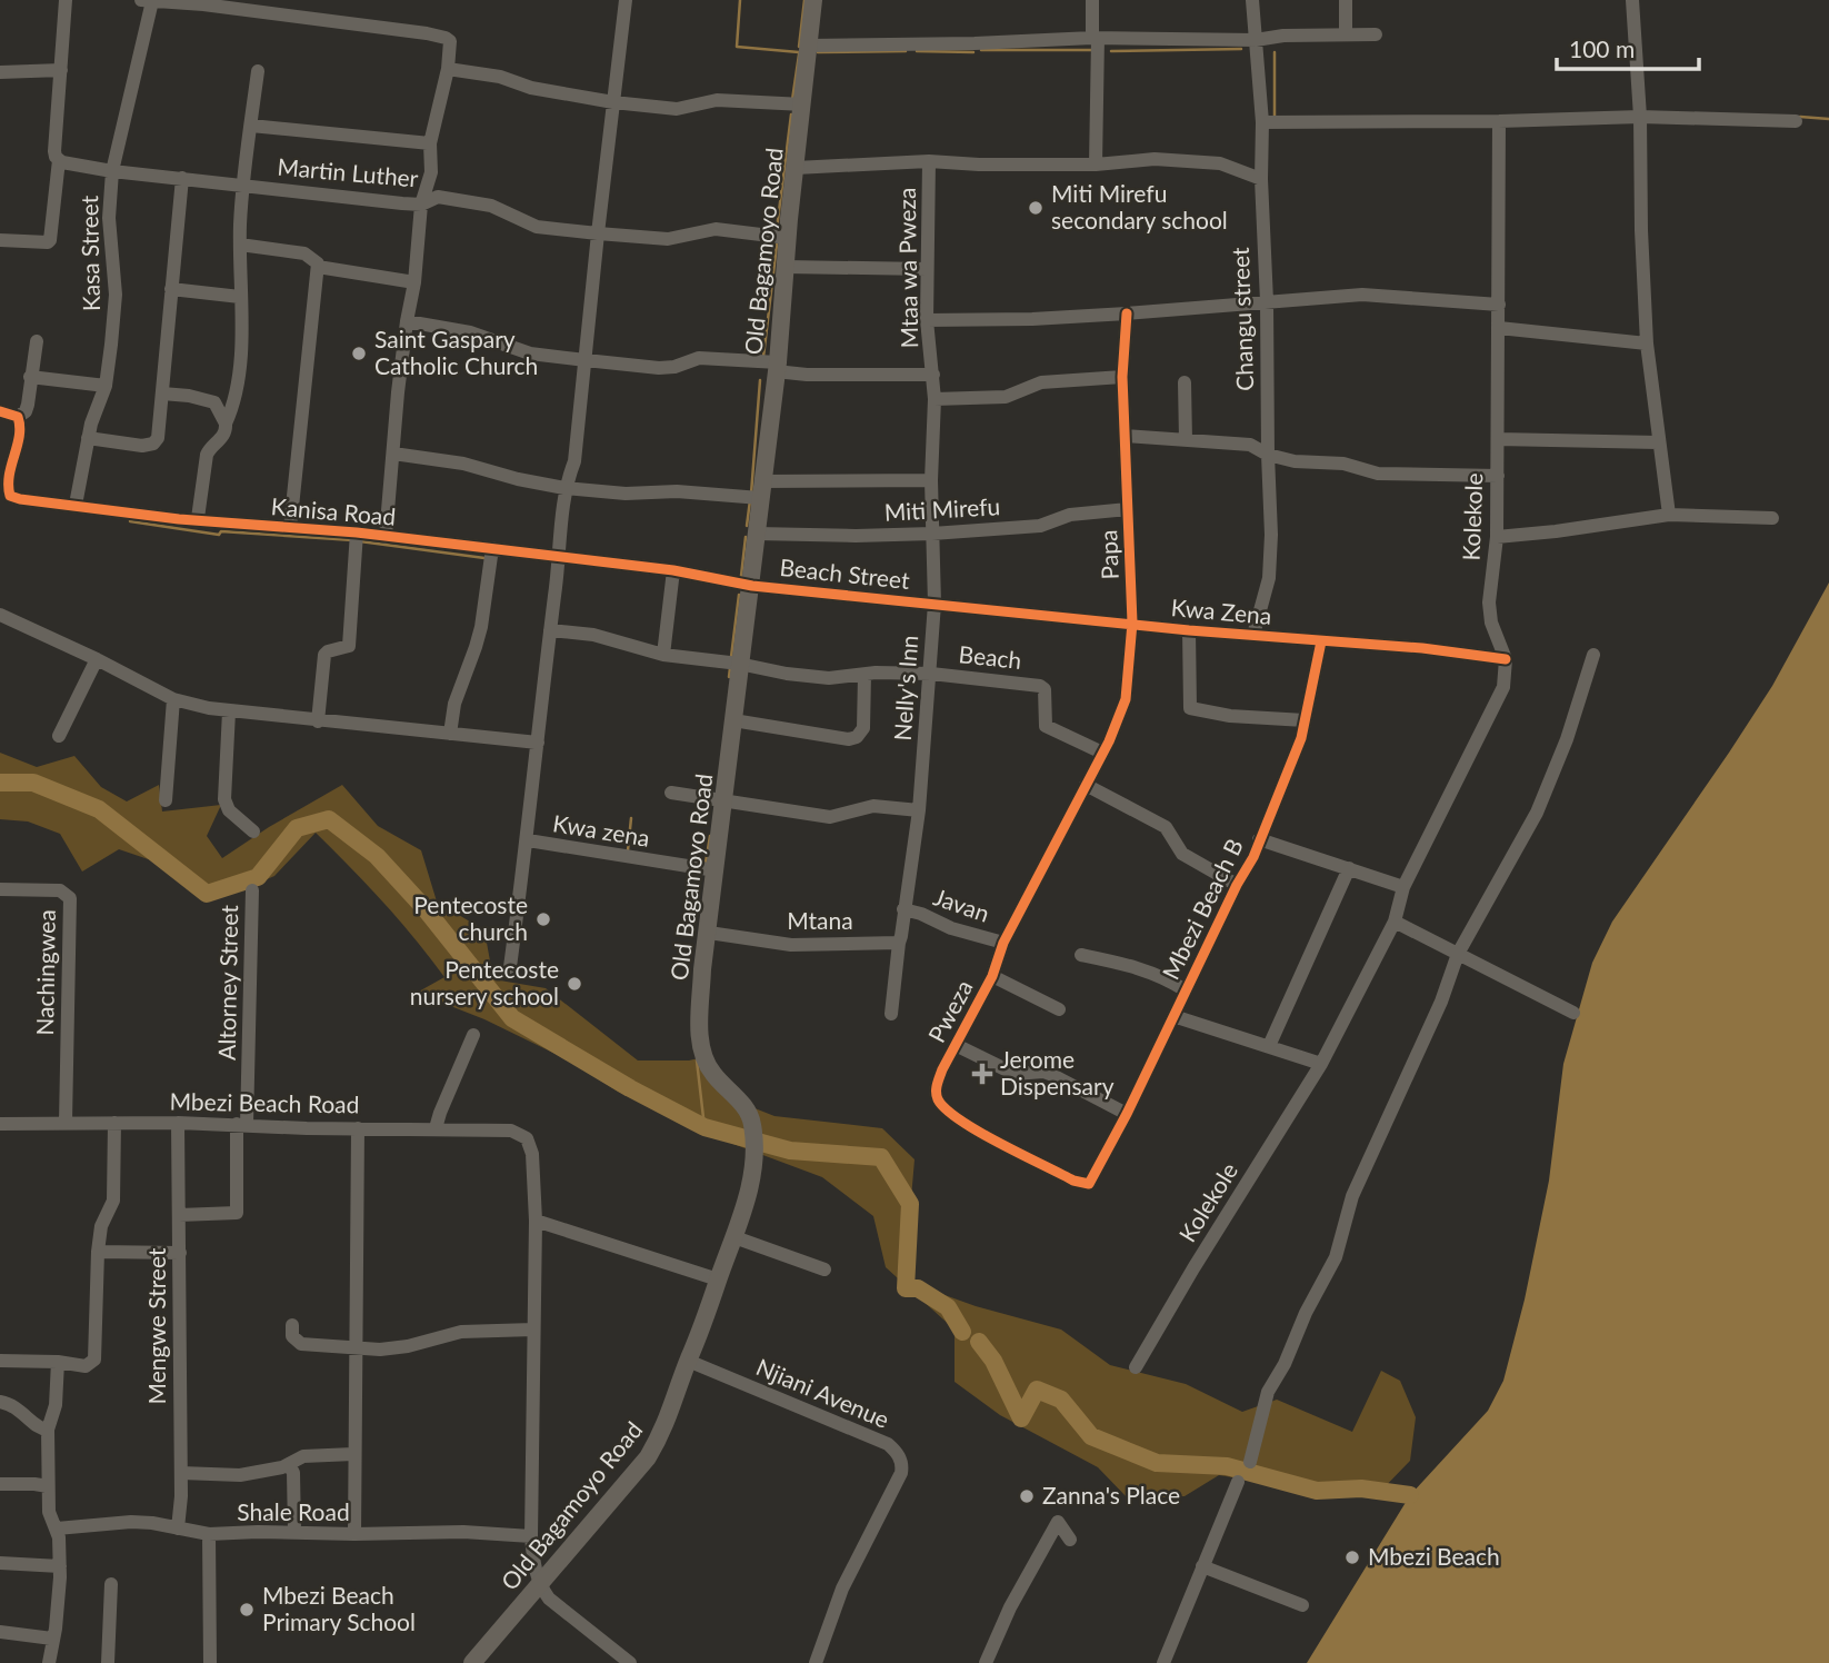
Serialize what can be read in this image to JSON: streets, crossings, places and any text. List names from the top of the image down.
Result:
{
  "streets": {
    "main road": ["Old Bagamoyo Road"],
    "street": [
      "Martin Luther",
      "Kasa Street",
      "Mtaa wa Pweza",
      "Changu street",
      "Miti Mirefu",
      "Kanisa Road",
      "Kolekole",
      "Papa",
      "Beach Street",
      "Kwa Zena",
      "Beach",
      "Nelly's Inn",
      "Kwa zena",
      "Javan",
      "Mbezi Beach B",
      "Mtana",
      "Nachingwea",
      "Altorney Street",
      "Pweza",
      "Mbezi Beach Road",
      "Mengwe Street",
      "Njiani Avenue",
      "Shale Road"
    ]
  },
  "crossings": [
    ["Martin Luther", "Old Bagamoyo Road"],
    ["Martin Luther", "Kasa Street"],
    ["Old Bagamoyo Road", "Miti Mirefu"],
    ["Old Bagamoyo Road", "Kanisa Road"],
    ["Old Bagamoyo Road", "Beach Street"],
    ["Old Bagamoyo Road", "Beach"],
    ["Old Bagamoyo Road", "Kwa zena"],
    ["Old Bagamoyo Road", "Mtana"],
    ["Old Bagamoyo Road", "Njiani Avenue"],
    ["Kasa Street", "Kanisa Road"],
    ["Mtaa wa Pweza", "Nelly's Inn"],
    ["Changu street", "Kwa Zena"],
    ["Miti Mirefu", "Papa"],
    ["Miti Mirefu", "Nelly's Inn"],
    ["Kanisa Road", "Beach Street"],
    ["Kolekole", "Kwa Zena"],
    ["Papa", "Kwa Zena"],
    ["Papa", "Beach"],
    ["Papa", "Pweza"],
    ["Beach Street", "Kwa Zena"],
    ["Beach Street", "Nelly's Inn"],
    ["Kwa Zena", "Nelly's Inn"],
    ["Kwa Zena", "Mbezi Beach B"],
    ["Beach", "Nelly's Inn"],
    ["Nelly's Inn", "Javan"],
    ["Javan", "Pweza"],
    ["Mbezi Beach B", "Pweza"],
    ["Nachingwea", "Mbezi Beach Road"],
    ["Altorney Street", "Mbezi Beach Road"],
    ["Altorney Street", "Mengwe Street"],
    ["Mbezi Beach Road", "Mengwe Street"],
    ["Mengwe Street", "Shale Road"]
  ],
  "places": {
    "other": [
      "Miti Mirefu secondary school",
      "Saint Gaspary Catholic Church",
      "Pentecoste church",
      "Pentecoste nursery school",
      "Zanna's Place",
      "Mbezi Beach",
      "Mbezi Beach Primary School"
    ],
    "health": ["Jerome Dispensary"]
  },
  "scale_bar": "100 m"
}
